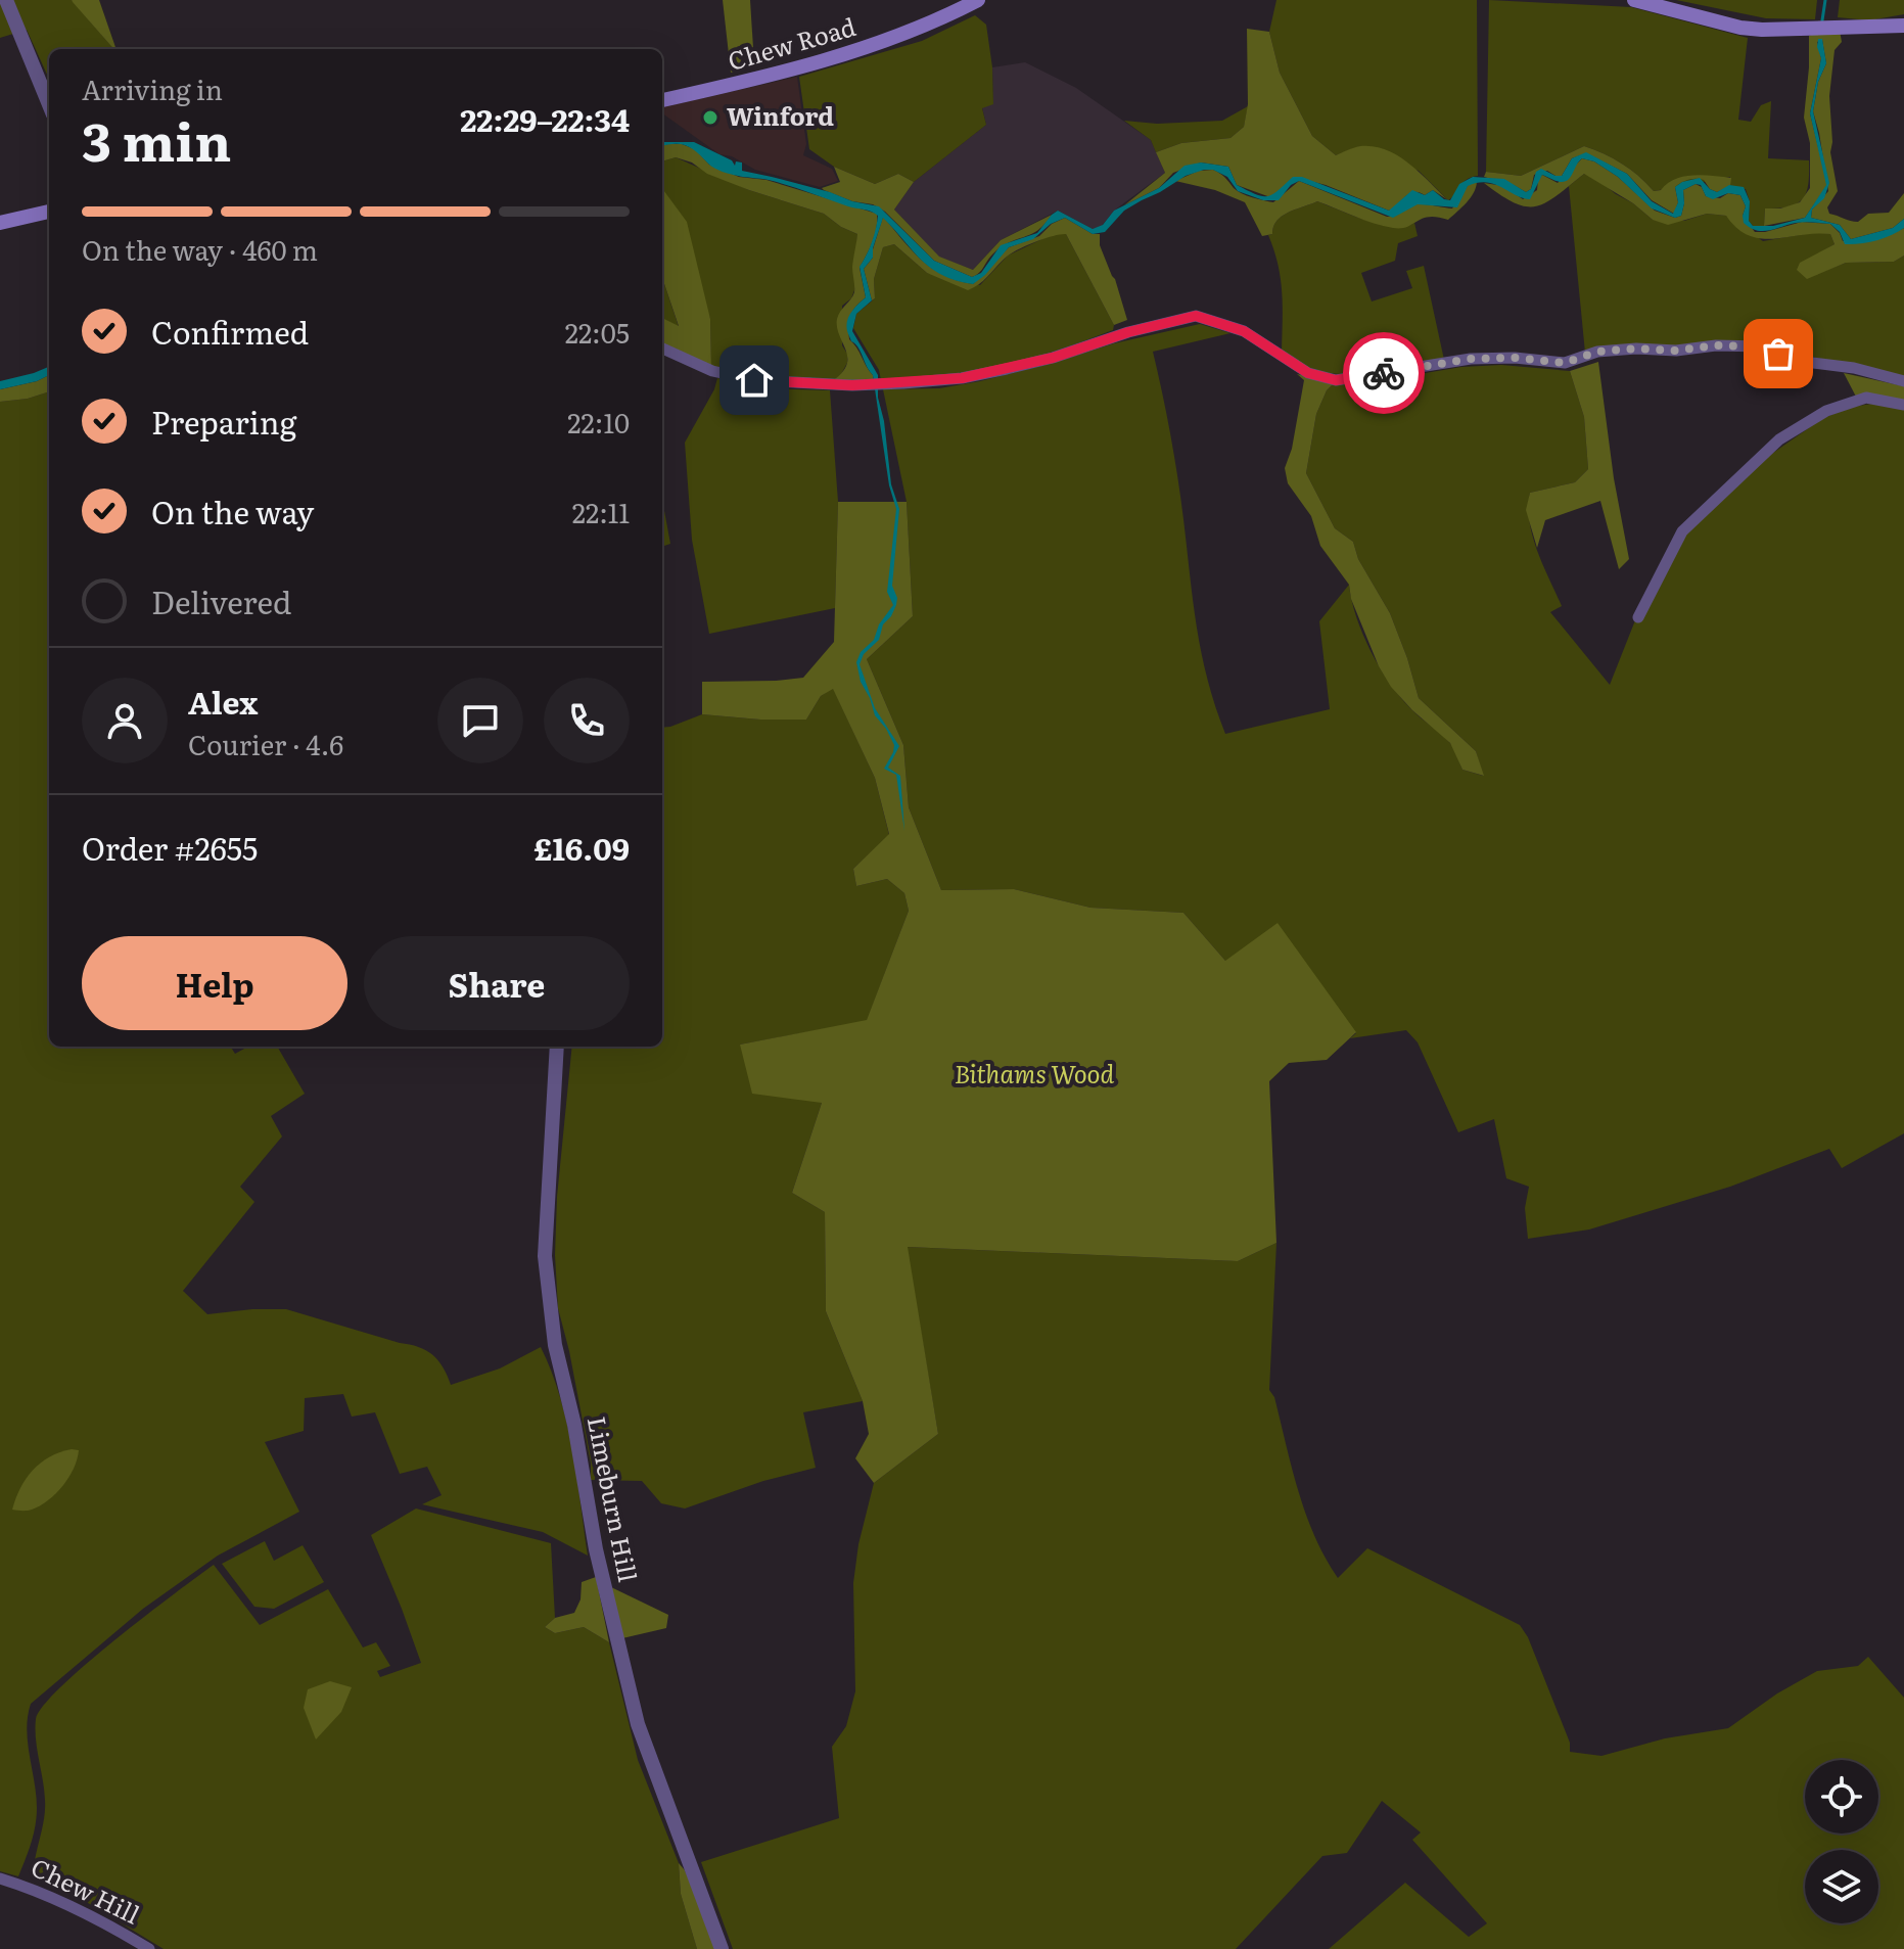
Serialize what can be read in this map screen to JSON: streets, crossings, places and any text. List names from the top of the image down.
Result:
{
  "streets": {
    "main road": ["Chew Road"],
    "street": ["Limeburn Hill", "Chew Hill"]
  },
  "parks": ["Bithams Wood"],
  "places": ["Winford"],
  "page": {
    "heading": ["3 min", "Arriving in", "22:29–22:34"],
    "panel": [
      "Alex",
      "Courier · 4.6",
      "Order #2655",
      "£16.09"
    ],
    "bar": "On the way · 460 m",
    "list": [
      ["Confirmed", "22:05"],
      ["Preparing", "22:10"],
      ["On the way", "22:11"],
      "Delivered"
    ],
    "buttons": ["Help", "Share"]
  }
}
